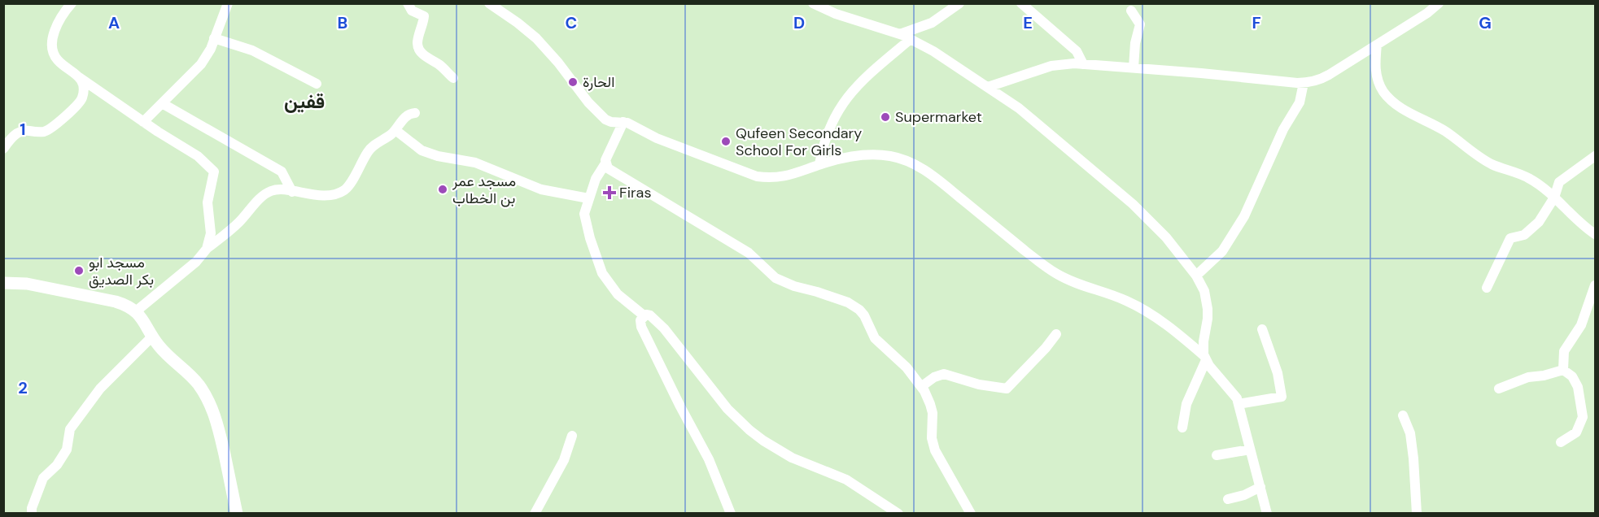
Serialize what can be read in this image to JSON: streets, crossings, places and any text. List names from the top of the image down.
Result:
{
  "districts": ["قفين"],
  "places": {
    "other": [
      "الحارة",
      "Supermarket",
      "Qufeen Secondary School For Girls",
      "مسجد عمر بن الخطاب",
      "مسجد ابو بكر الصديق"
    ],
    "health": ["Firas"]
  },
  "grid": {
    "columns": [
      "A",
      "B",
      "C",
      "D",
      "E",
      "F",
      "G"
    ],
    "rows": ["1", "2"]
  }
}
